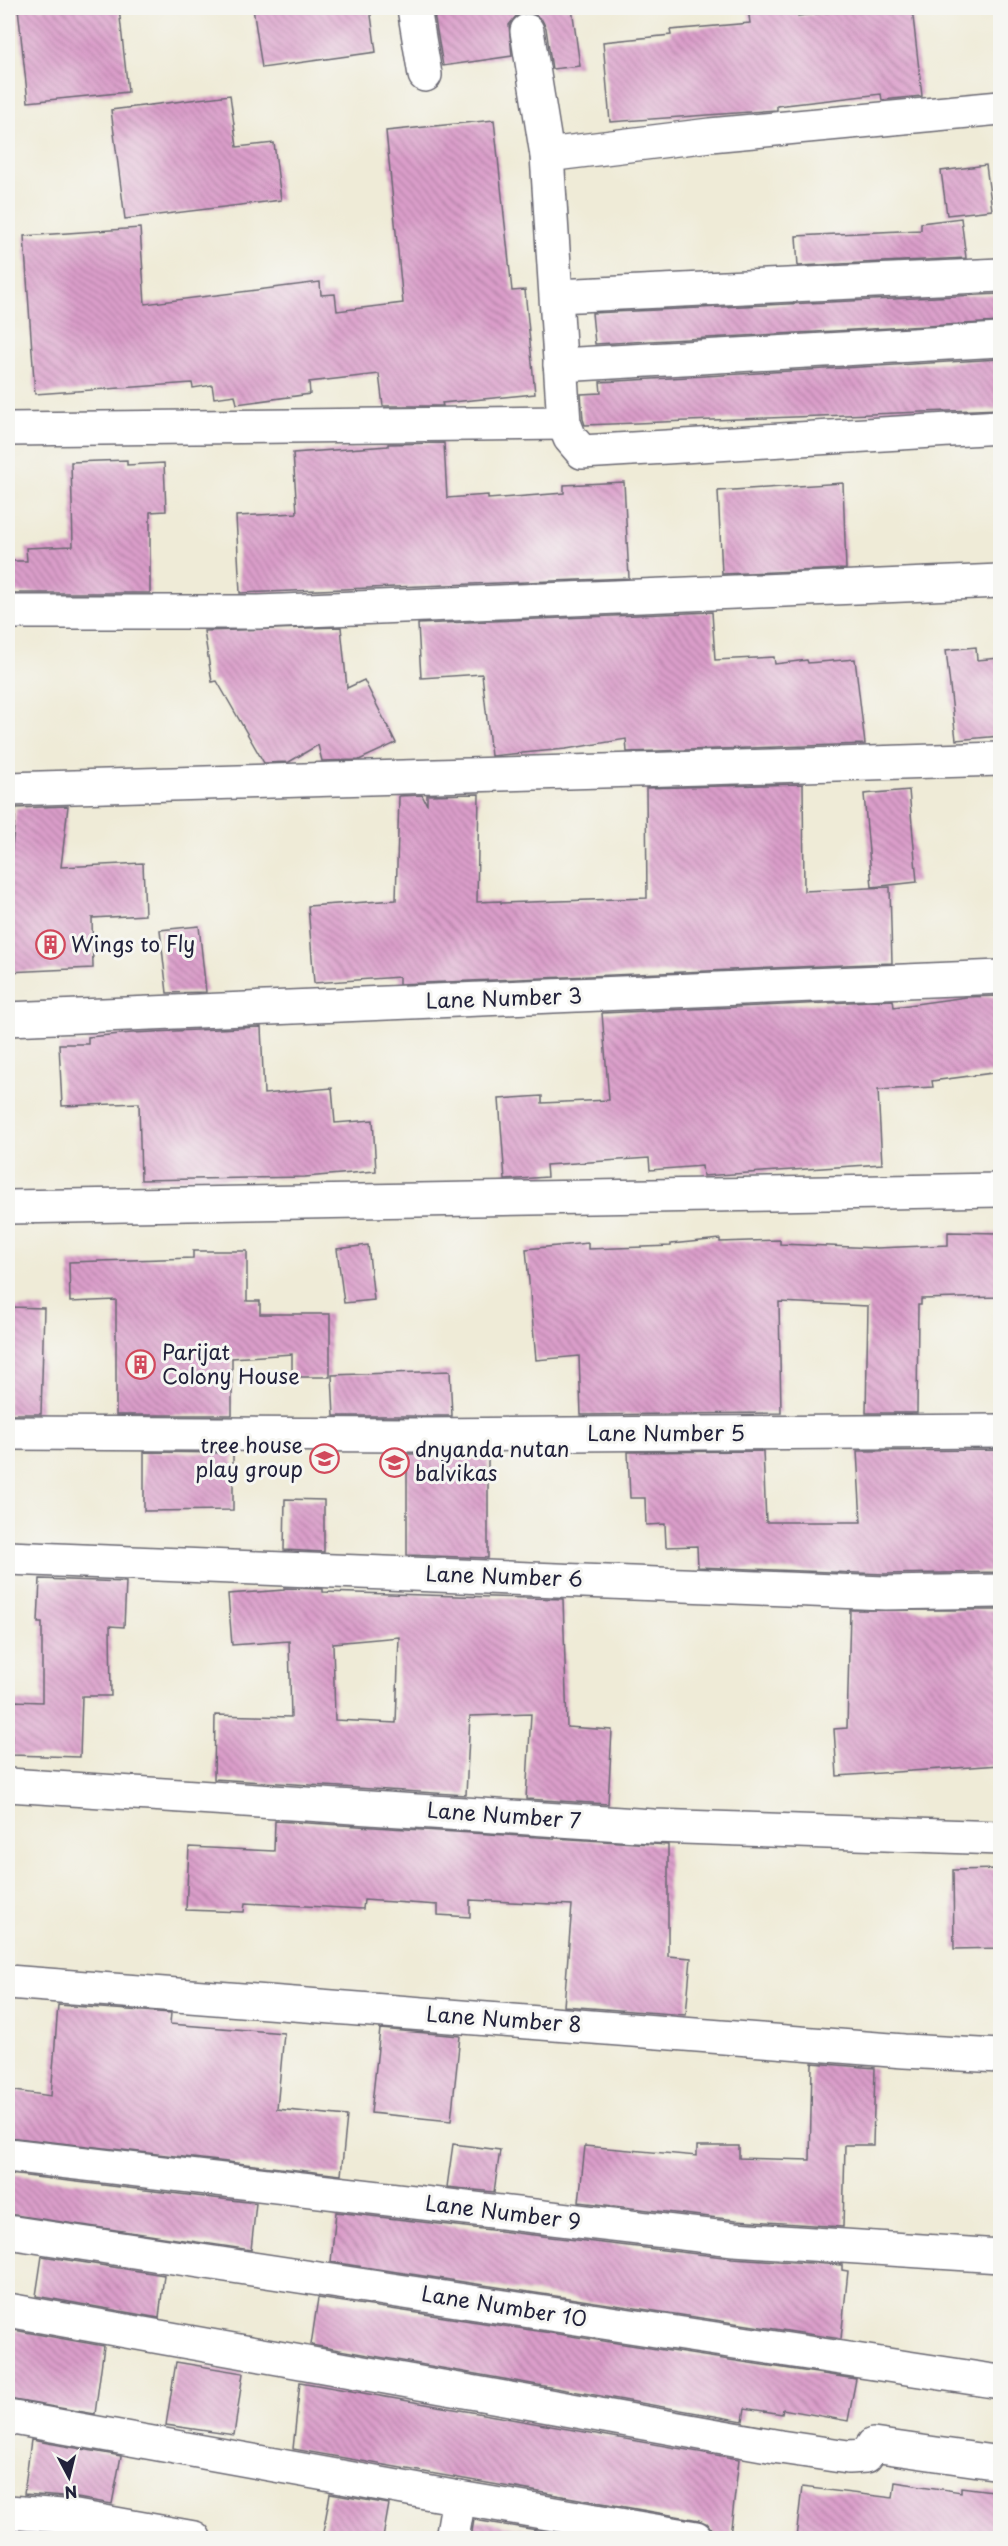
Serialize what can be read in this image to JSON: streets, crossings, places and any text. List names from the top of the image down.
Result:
{
  "streets": {
    "street": [
      "Lane Number 3",
      "Lane Number 5",
      "Lane Number 6",
      "Lane Number 7",
      "Lane Number 8",
      "Lane Number 9",
      "Lane Number 10"
    ]
  },
  "places": {
    "building": ["Wings to Fly", "Parijat Colony House"],
    "school or university": ["tree house play group", "dnyanda nutan balvikas"]
  },
  "north": "bottom"
}
